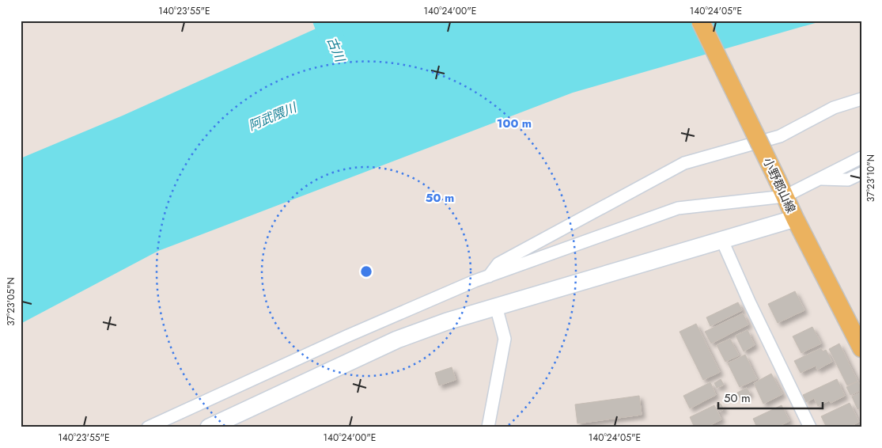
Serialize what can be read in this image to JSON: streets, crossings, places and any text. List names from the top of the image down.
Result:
{
  "streets": {
    "main road": ["小野郡山線"]
  },
  "water": ["古川", "阿武隈川"],
  "scale_bar": "50 m",
  "coordinates": [
    "140°23'55\"E",
    "140°24'00\"E",
    "140°24'05\"E",
    "37°23'10\"N",
    "37°23'05\"N"
  ],
  "rings": ["100 m", "50 m"]
}
